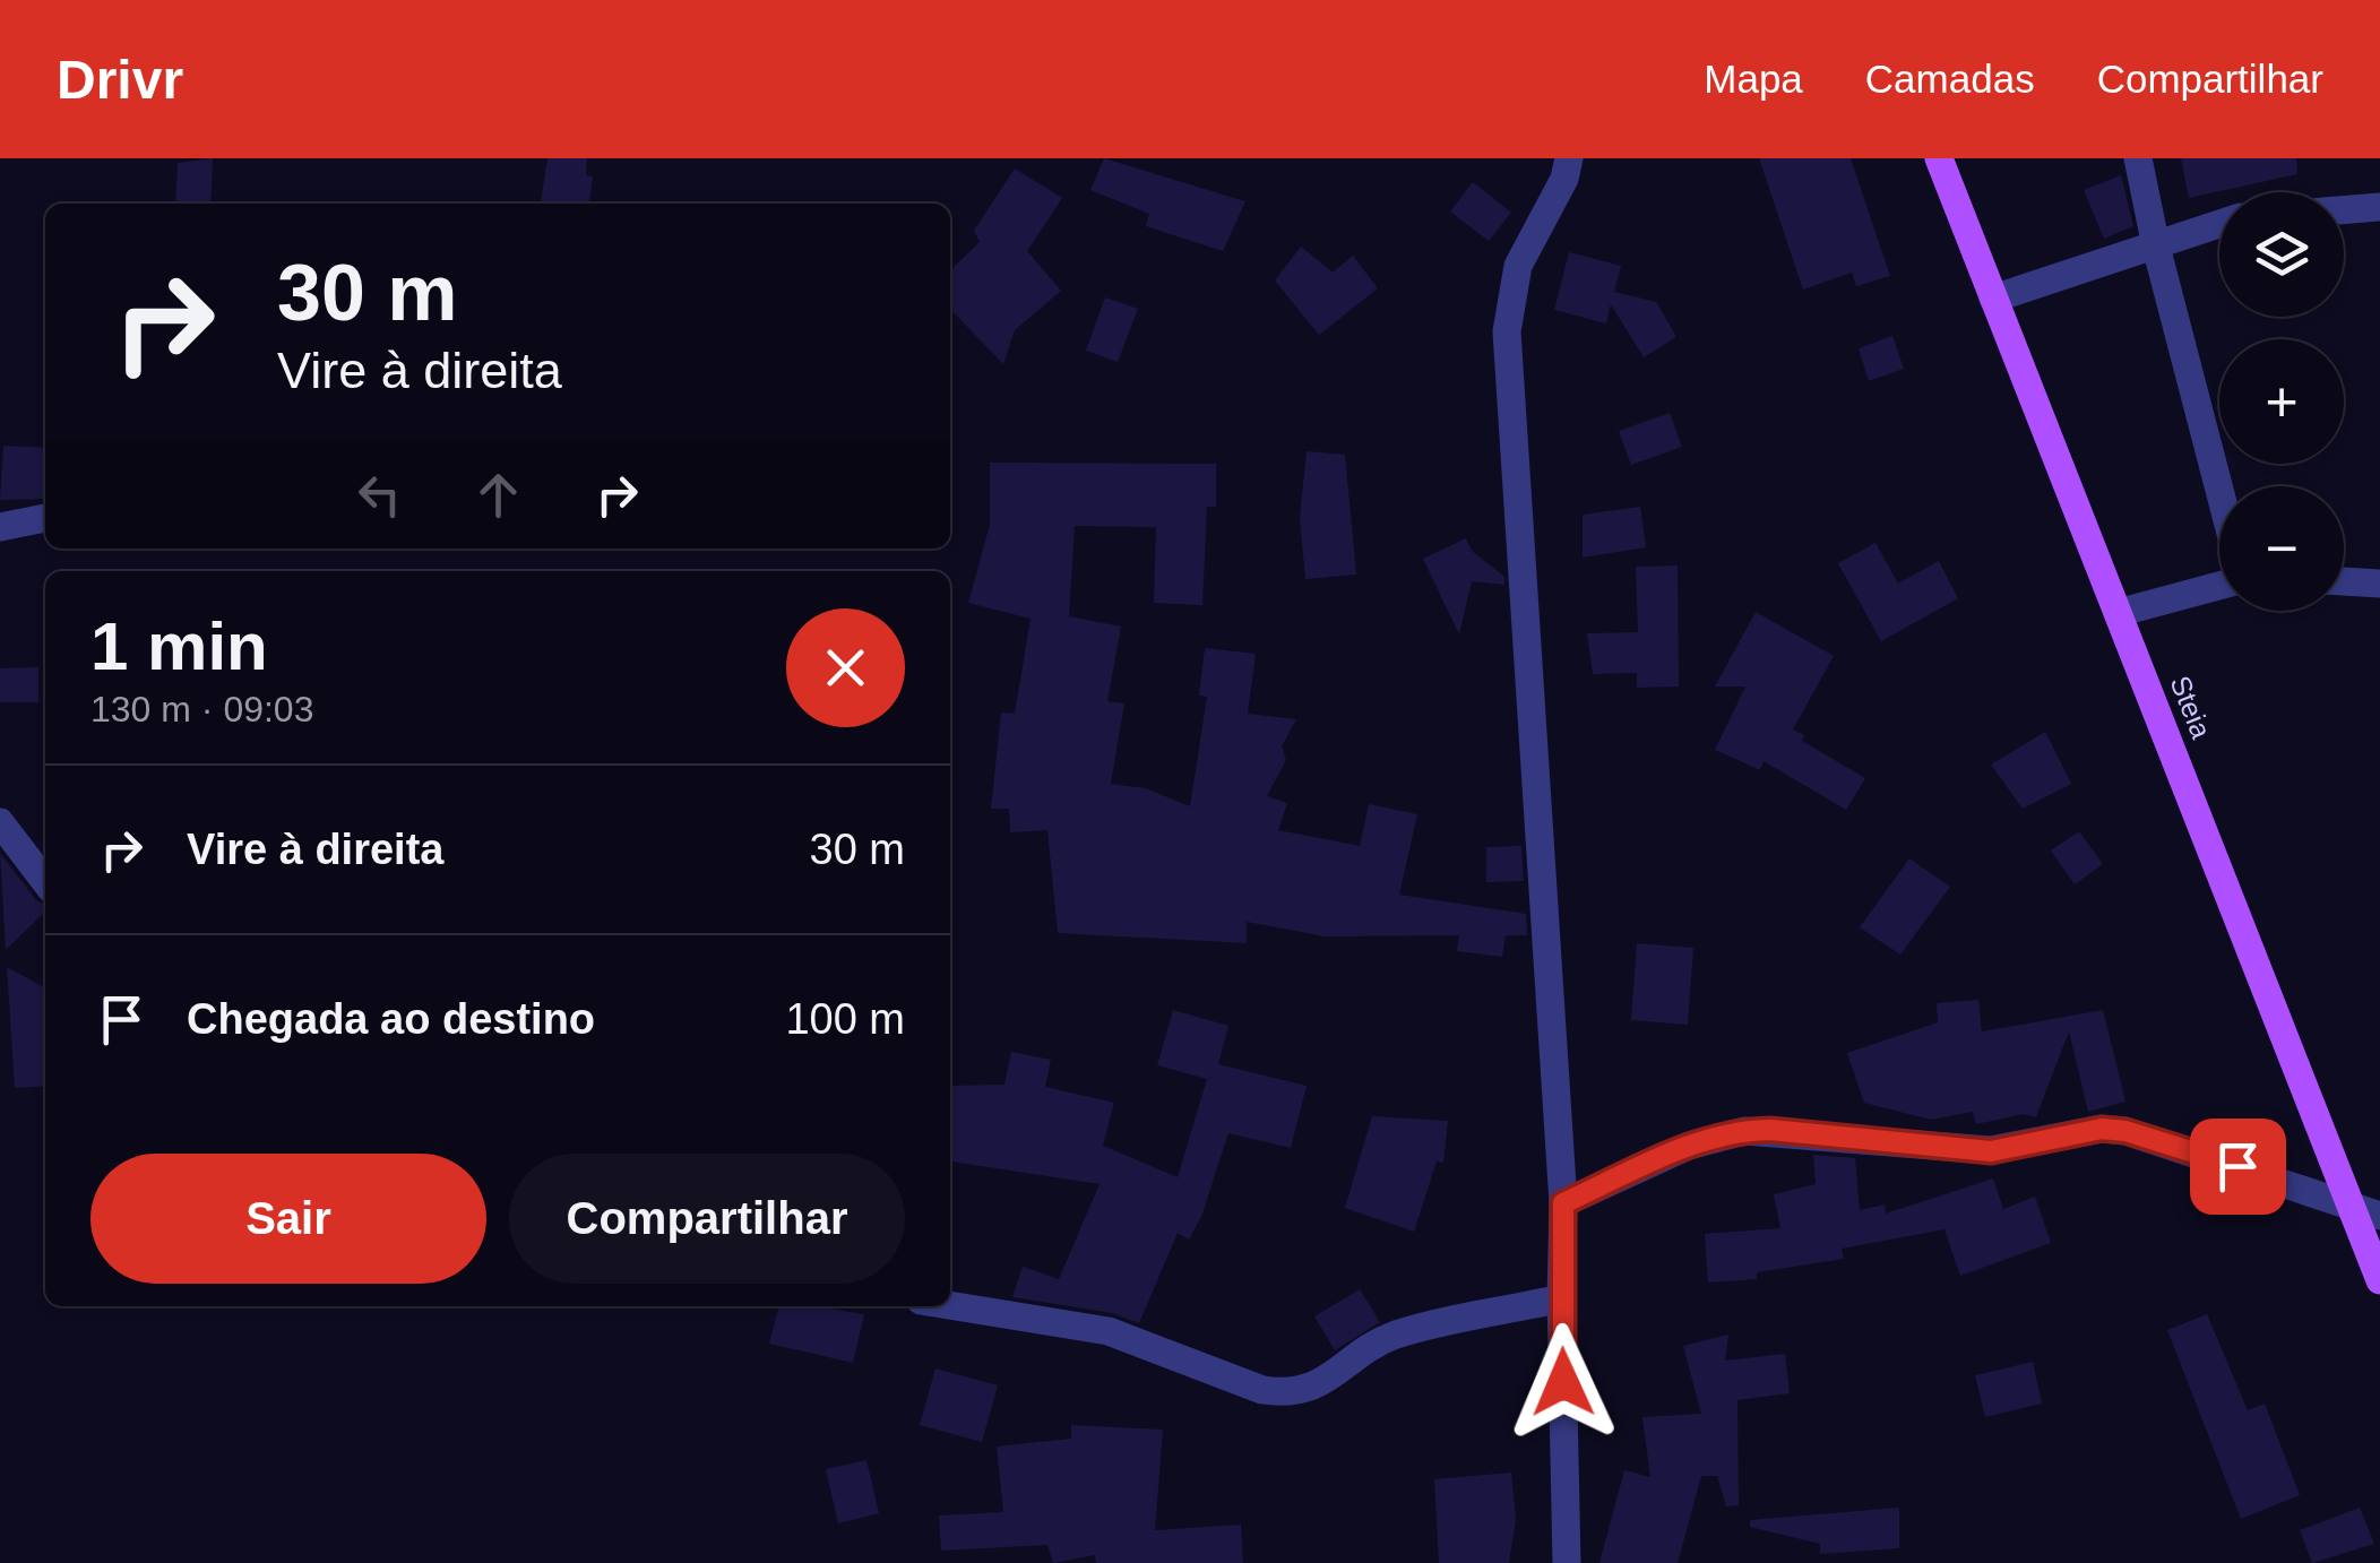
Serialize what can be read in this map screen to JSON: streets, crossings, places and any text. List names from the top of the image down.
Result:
{
  "streets": {
    "main road": ["Steia"]
  },
  "page": {
    "header": "Drivr",
    "nav": ["Mapa", "Camadas", "Compartilhar"],
    "map_buttons": ["+", "−"],
    "turn": ["30 m", "Vire à direita"],
    "heading": ["1 min", "130 m · 09:03"],
    "list": [
      {
        "name": "Vire à direita",
        "value": "30 m"
      },
      {
        "name": "Chegada ao destino",
        "value": "100 m"
      }
    ],
    "buttons": ["Sair", "Compartilhar"]
  }
}
